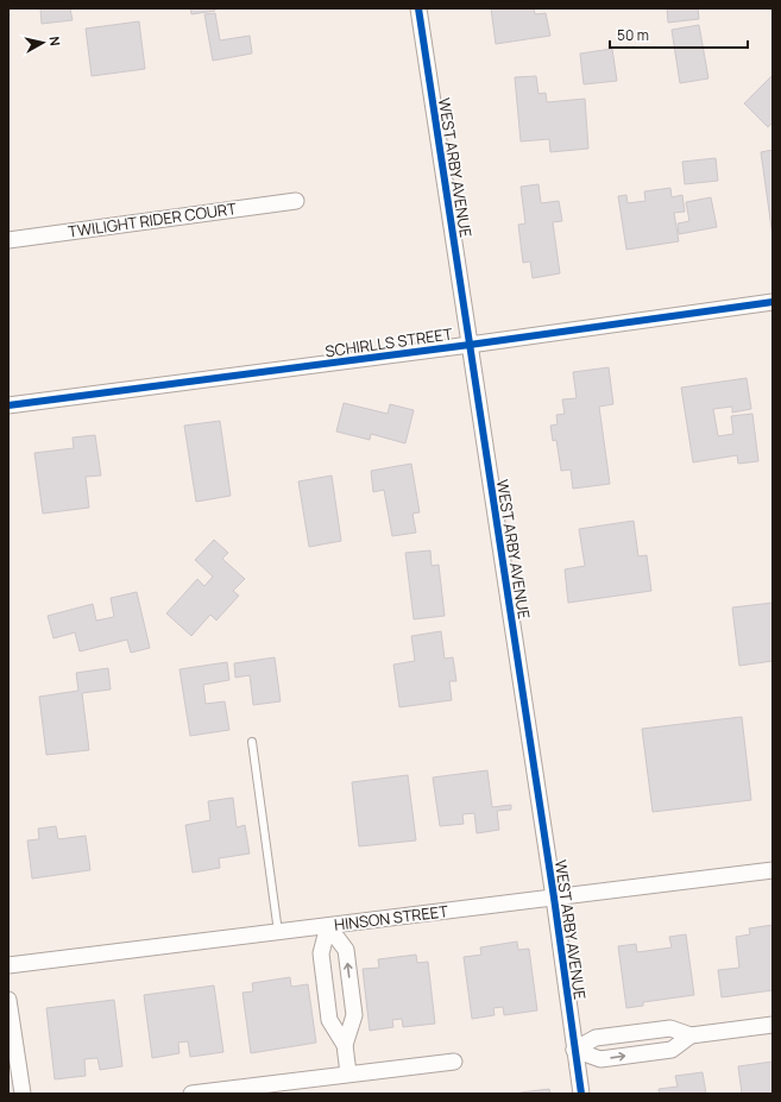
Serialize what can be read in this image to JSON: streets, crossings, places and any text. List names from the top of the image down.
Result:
{
  "streets": {
    "street": [
      "WEST ARBY AVENUE",
      "TWILIGHT RIDER COURT",
      "SCHIRLLS STREET",
      "HINSON STREET"
    ]
  },
  "crossings": [
    ["WEST ARBY AVENUE", "SCHIRLLS STREET"],
    ["WEST ARBY AVENUE", "HINSON STREET"]
  ],
  "scale_bar": "50 m",
  "north": "right"
}
